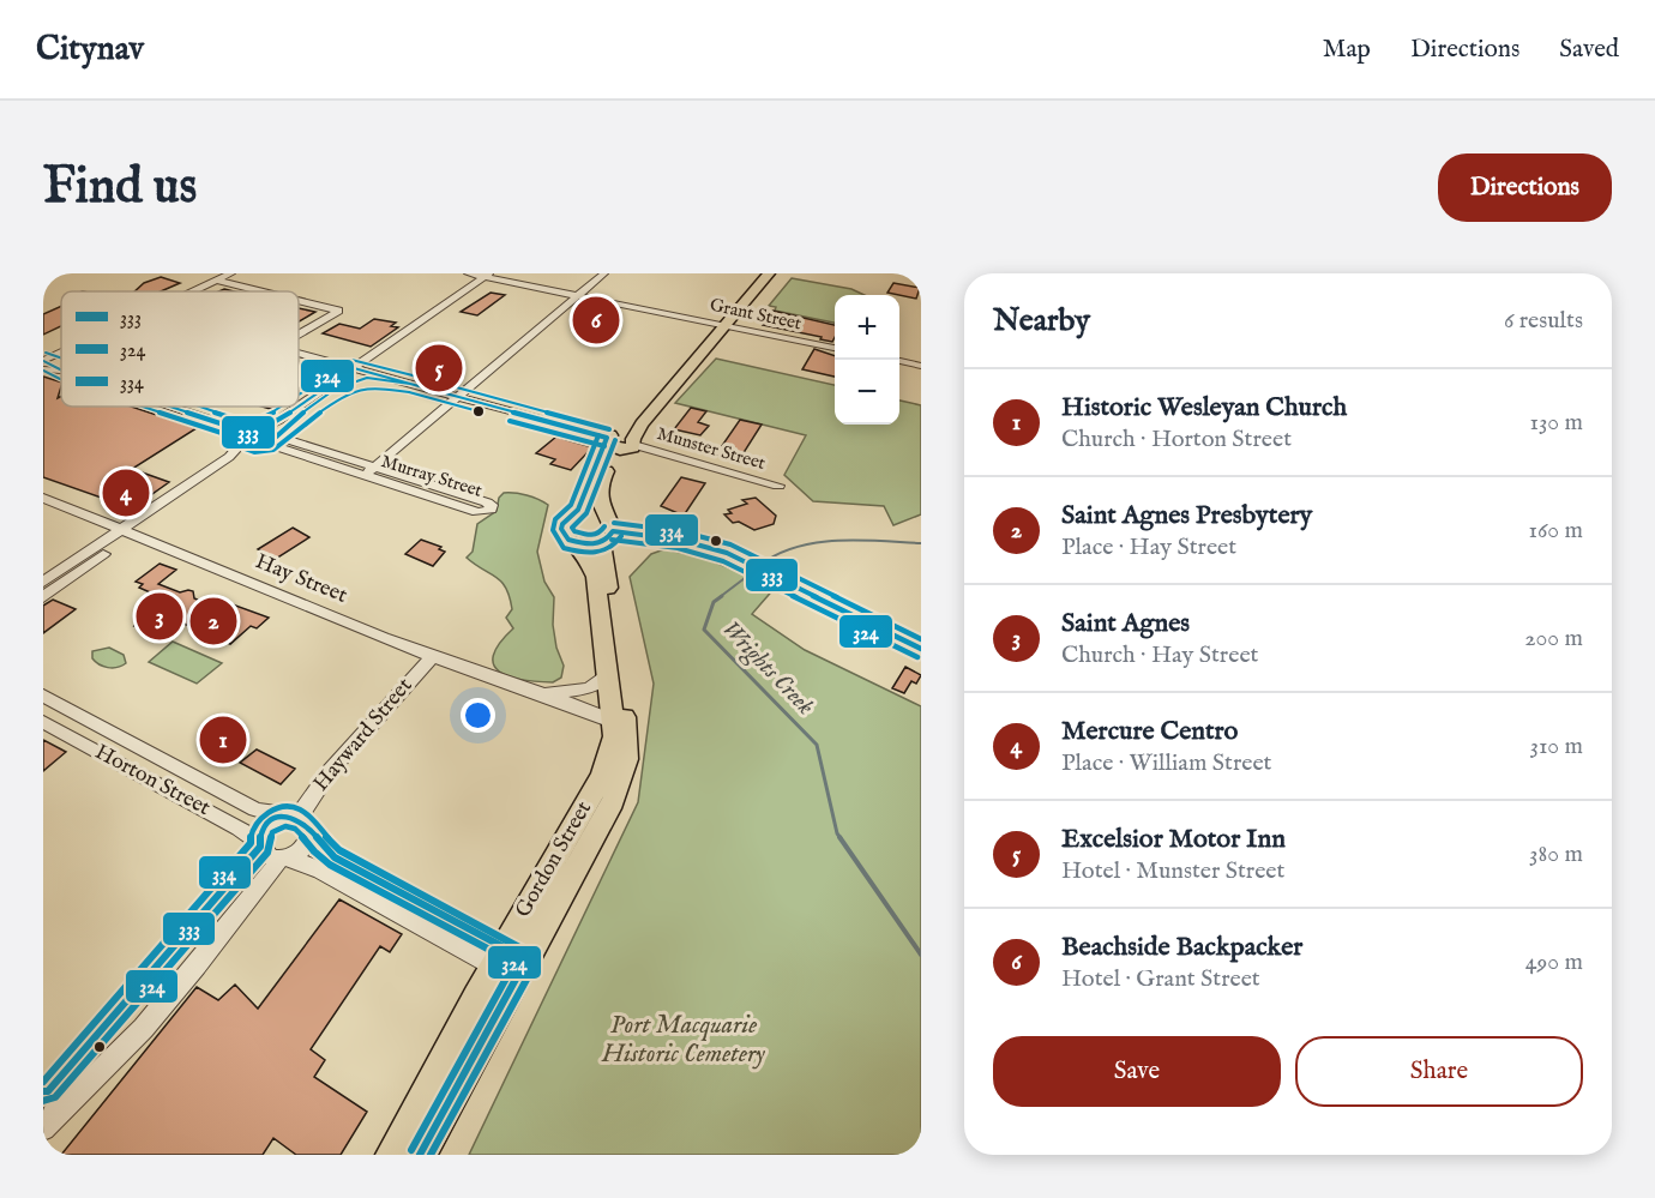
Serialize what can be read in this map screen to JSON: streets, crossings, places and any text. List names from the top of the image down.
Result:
{
  "streets": {
    "main road": ["Gordon Street"],
    "street": [
      "Grant Street",
      "Munster Street",
      "Murray Street",
      "Hay Street",
      "Hayward Street",
      "Horton Street"
    ]
  },
  "crossings": [
    ["Grant Street", "Gordon Street"],
    ["Munster Street", "Gordon Street"],
    ["Hay Street", "Hayward Street"],
    ["Hay Street", "Gordon Street"],
    ["Hayward Street", "Horton Street"]
  ],
  "water": ["Wrights Creek"],
  "parks": ["Port Macquarie Historic Cemetery"],
  "lines": ["transit line 334", "transit line 324", "transit line 333"],
  "legend": ["333", "324", "334"],
  "page": {
    "header": "Citynav",
    "nav": ["Map", "Directions", "Saved"],
    "buttons": [
      "Directions",
      ["Save", "Share"]
    ],
    "title": "Find us",
    "heading": ["Nearby", "6 results"],
    "pins": [
      "6",
      "5",
      "4",
      "3",
      "2",
      "1"
    ],
    "map_buttons": ["+", "−"],
    "list": [
      {
        "mark": "1",
        "name": "Historic Wesleyan Church",
        "note": "Church · Horton Street",
        "value": "130 m"
      },
      {
        "mark": "2",
        "name": "Saint Agnes Presbytery",
        "note": "Place · Hay Street",
        "value": "160 m"
      },
      {
        "mark": "3",
        "name": "Saint Agnes",
        "note": "Church · Hay Street",
        "value": "200 m"
      },
      {
        "mark": "4",
        "name": "Mercure Centro",
        "note": "Place · William Street",
        "value": "310 m"
      },
      {
        "mark": "5",
        "name": "Excelsior Motor Inn",
        "note": "Hotel · Munster Street",
        "value": "380 m"
      },
      {
        "mark": "6",
        "name": "Beachside Backpacker",
        "note": "Hotel · Grant Street",
        "value": "490 m"
      }
    ]
  }
}
